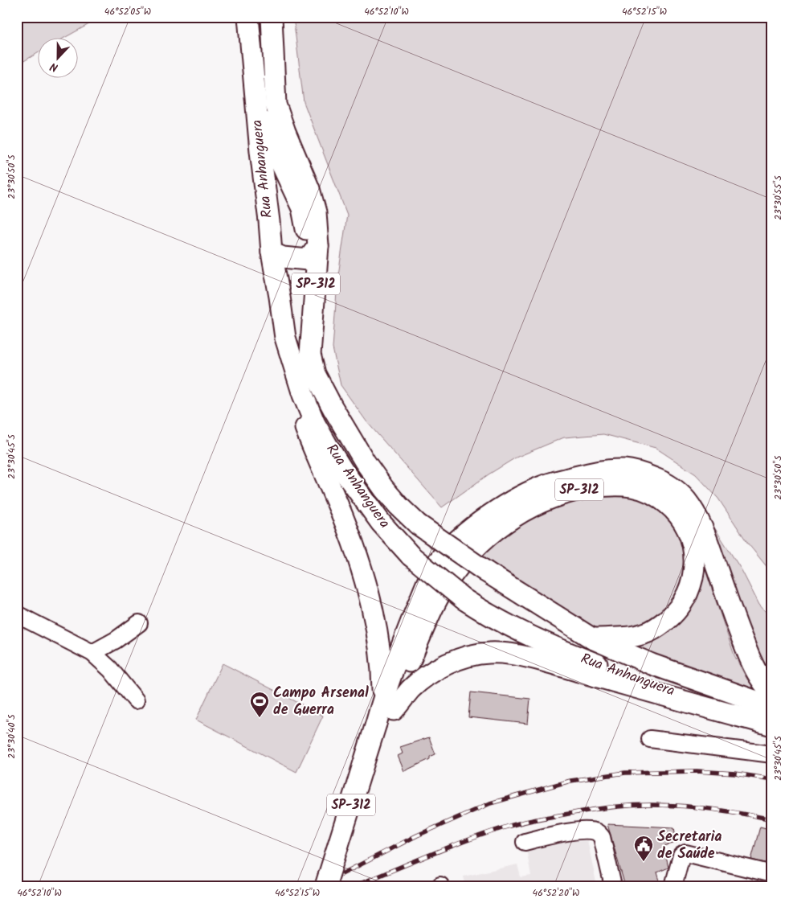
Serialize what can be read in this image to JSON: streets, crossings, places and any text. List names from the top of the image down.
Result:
{
  "streets": {
    "main road": ["Rua Anhanguera", "SP-312"]
  },
  "crossings": [
    ["Rua Anhanguera", "SP-312"]
  ],
  "places": {
    "sports": ["Campo Arsenal de Guerra"],
    "public building": ["Secretaria de Saúde"]
  },
  "north": "bottom",
  "coordinates": [
    "46°52'05\"W",
    "46°52'10\"W",
    "46°52'15\"W",
    "23°30'50\"S",
    "23°30'55\"S",
    "23°30'45\"S",
    "23°30'40\"S",
    "46°52'20\"W"
  ]
}
